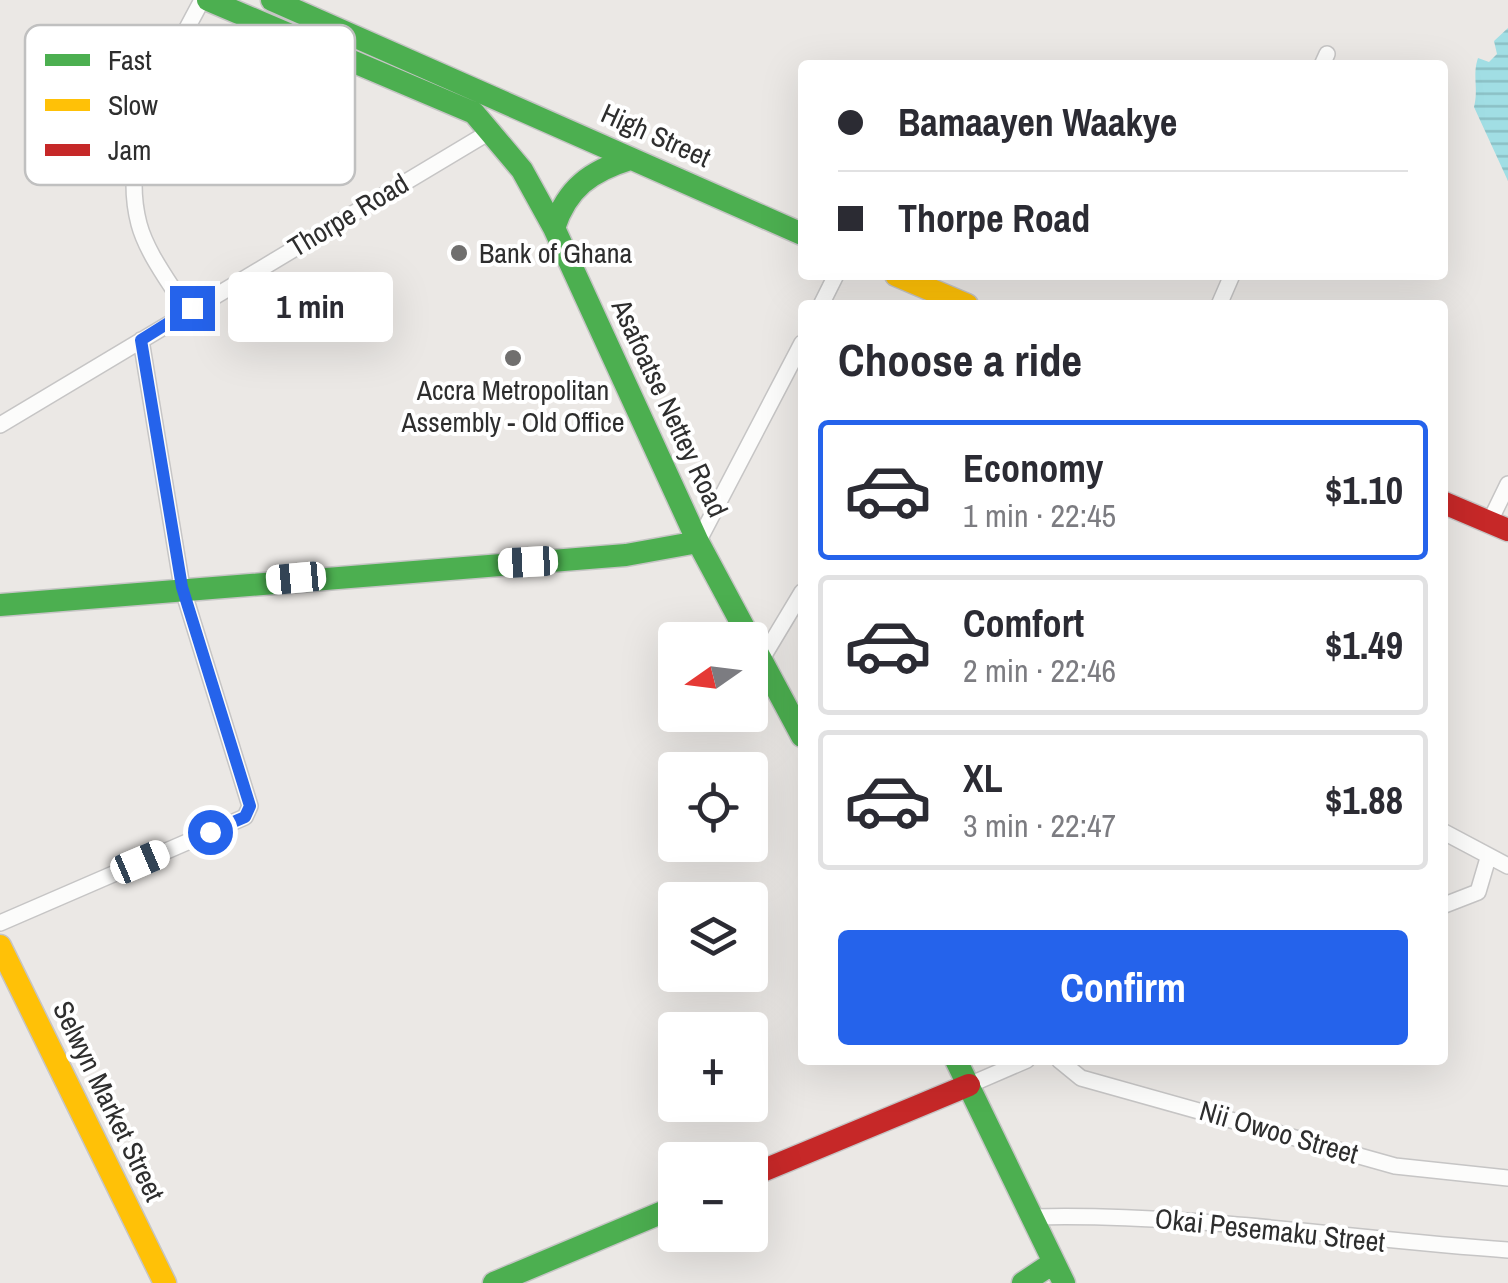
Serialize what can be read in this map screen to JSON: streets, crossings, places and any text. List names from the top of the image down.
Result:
{
  "streets": {
    "main road": ["High Street", "Asafoatse Nettey Road", "Selwyn Market Street"],
    "street": ["Thorpe Road", "Nii Owoo Street", "Okai Pesemaku Street"]
  },
  "crossings": [
    ["Thorpe Road", "Asafoatse Nettey Road"]
  ],
  "places": ["Bank of Ghana", "Accra Metropolitan Assembly - Old Office"],
  "legend": ["Fast", "Slow", "Jam"],
  "north": "left",
  "page": {
    "banner": ["Bamaayen Waakye", "Thorpe Road"],
    "bubble": "1 min",
    "heading": "Choose a ride",
    "list": [
      {
        "name": "Economy",
        "note": "1 min · 22:45",
        "value": "$1.10"
      },
      {
        "name": "Comfort",
        "note": "2 min · 22:46",
        "value": "$1.49"
      },
      {
        "name": "XL",
        "note": "3 min · 22:47",
        "value": "$1.88"
      }
    ],
    "map_buttons": ["+", "−"],
    "buttons": "Confirm"
  }
}
